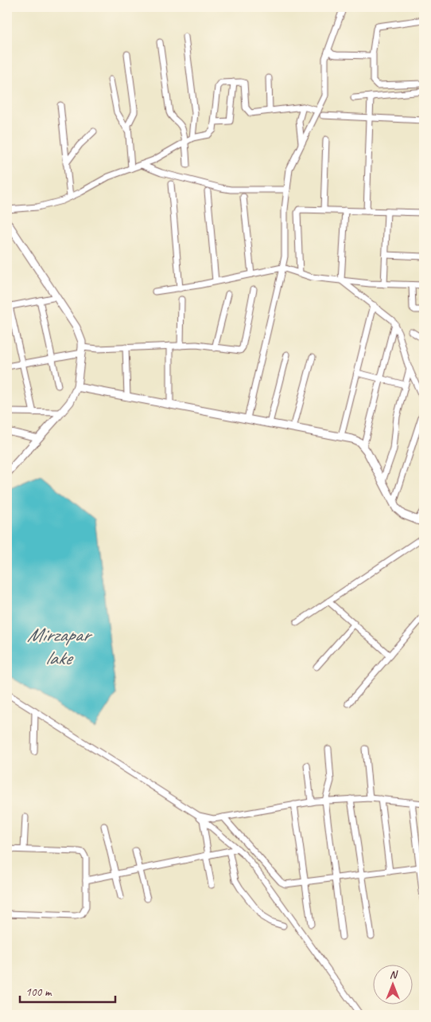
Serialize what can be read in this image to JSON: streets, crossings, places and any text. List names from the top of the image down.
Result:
{
  "water": ["Mirzapar lake"],
  "scale_bar": "100 m",
  "north": "top"
}
